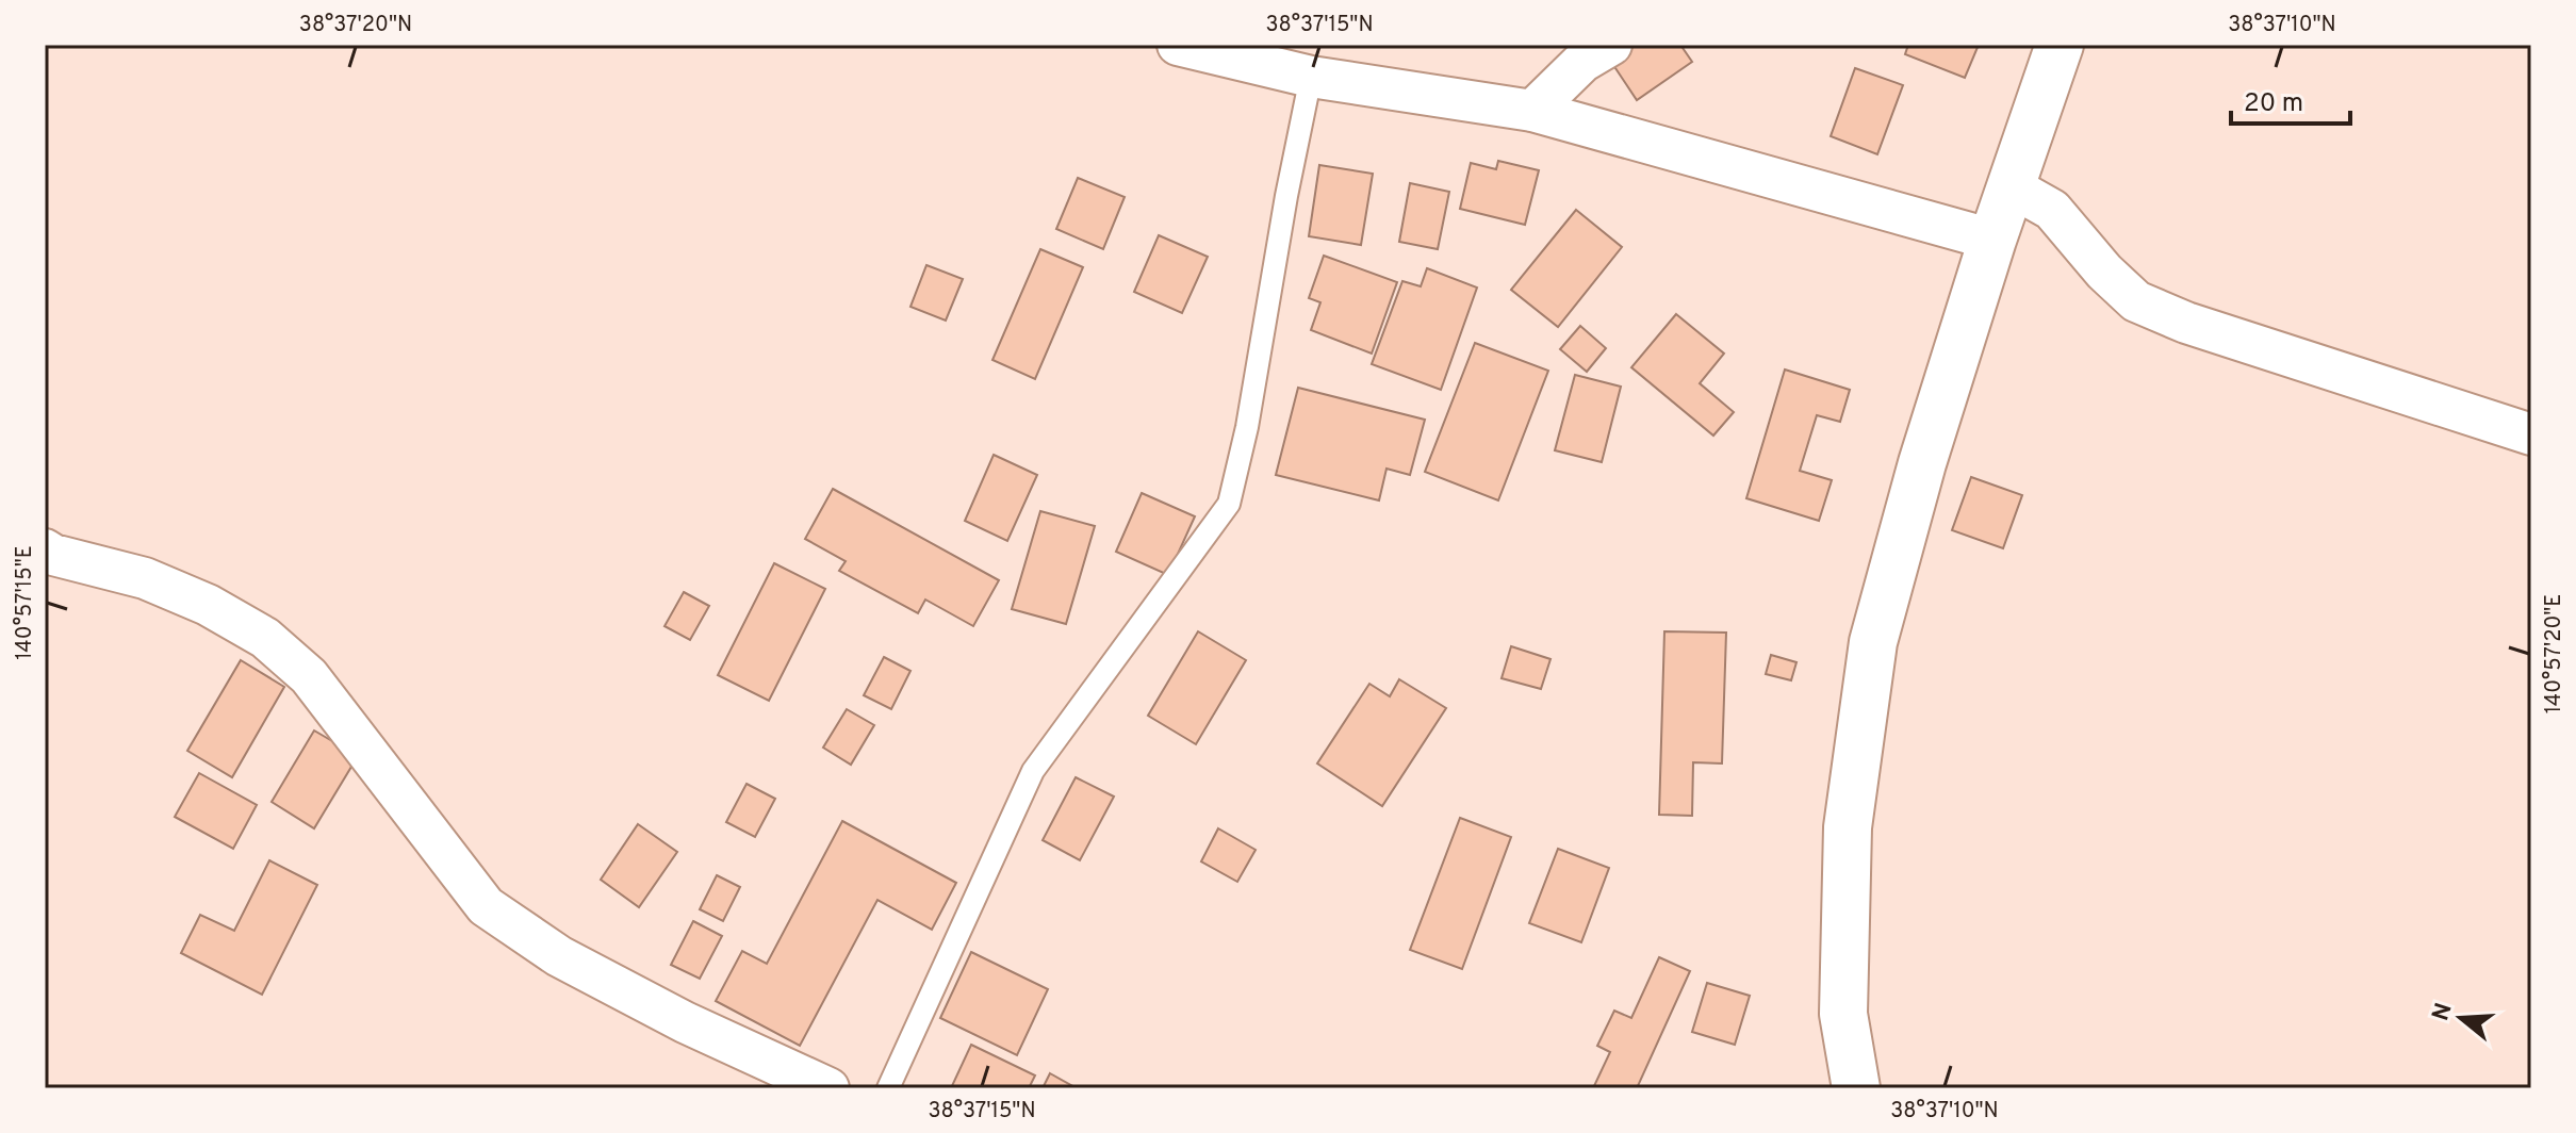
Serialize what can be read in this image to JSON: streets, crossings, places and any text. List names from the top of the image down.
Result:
{
  "scale_bar": "20 m",
  "north": "left",
  "coordinates": [
    "38°37'20\"N",
    "38°37'15\"N",
    "38°37'10\"N",
    "140°57'15\"E",
    "140°57'20\"E"
  ]
}
